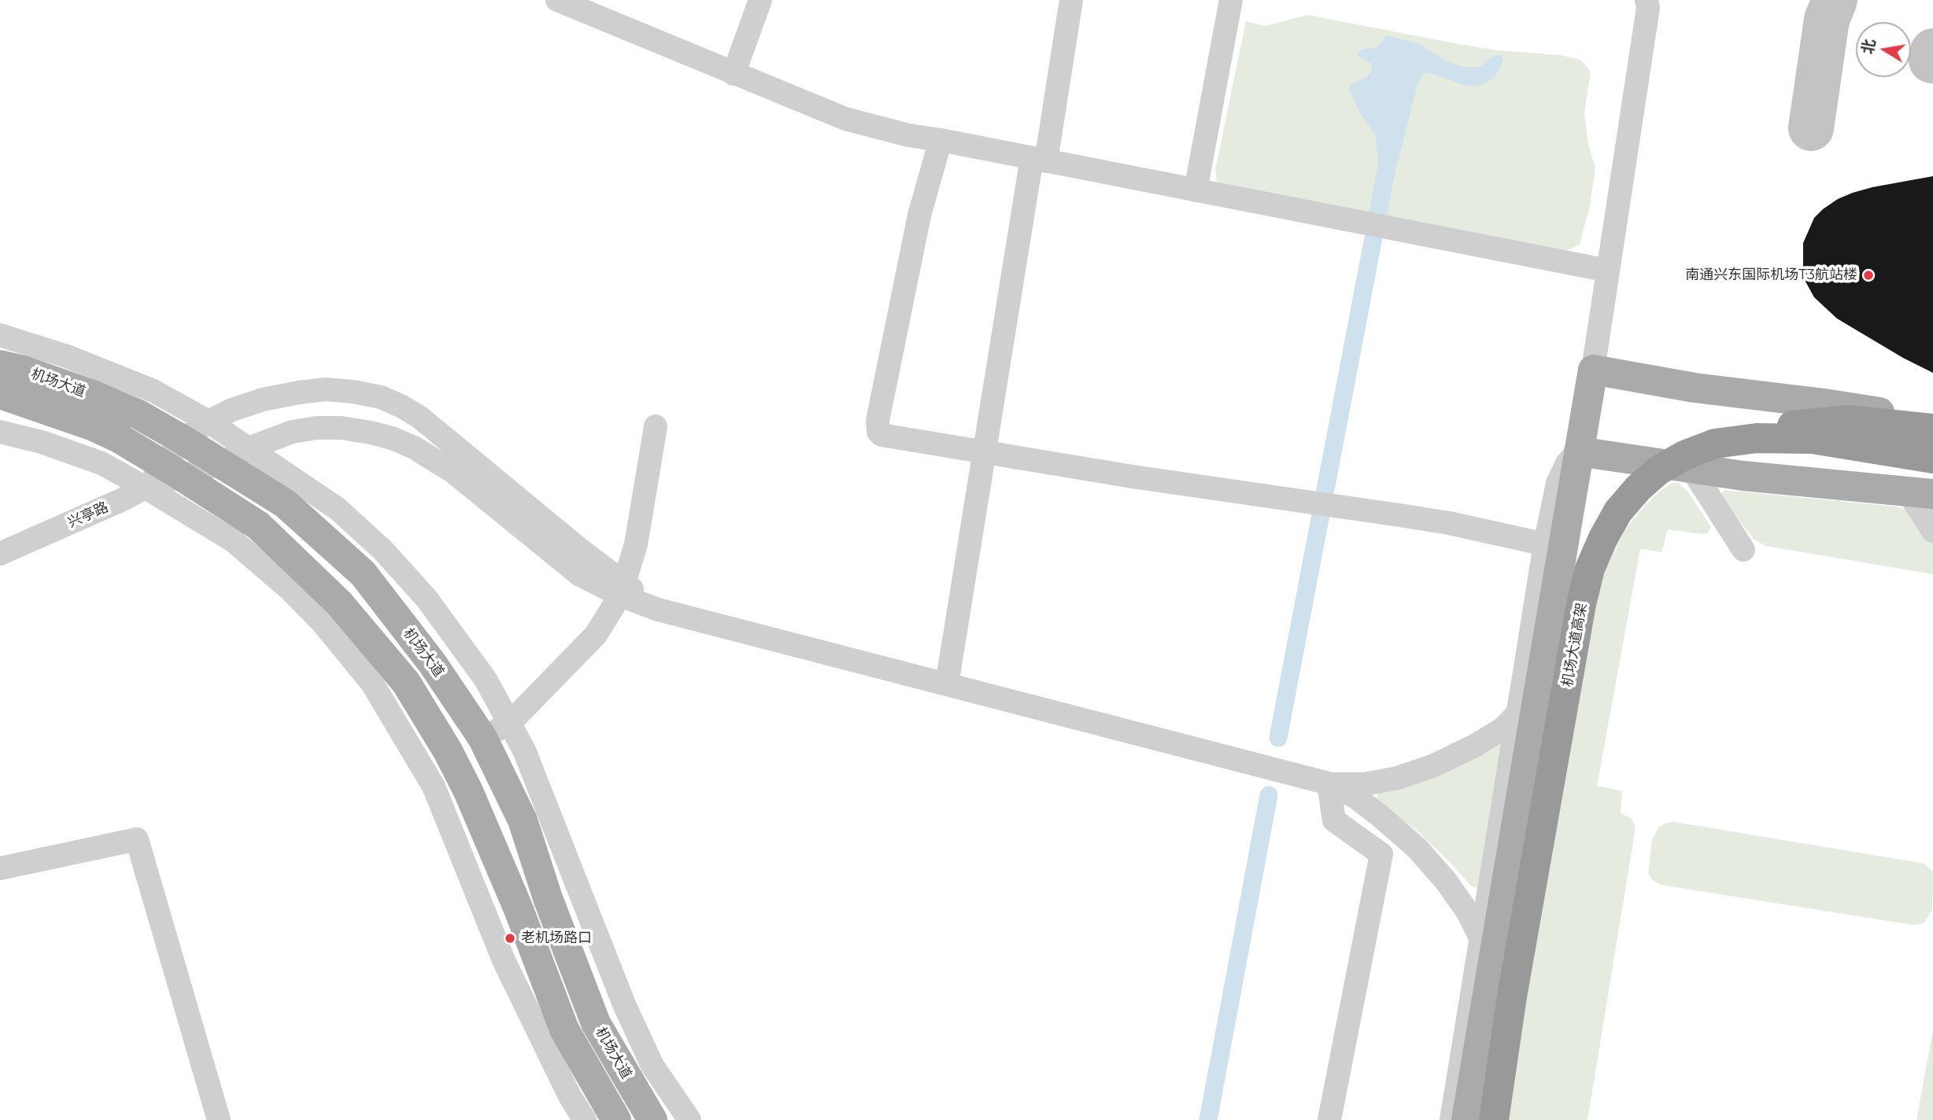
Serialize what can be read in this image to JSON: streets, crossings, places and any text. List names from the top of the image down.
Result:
{
  "streets": {
    "highway": ["机场大道高架"],
    "main road": ["机场大道"],
    "street": ["兴亭路"]
  },
  "crossings": [
    ["机场大道", "兴亭路"]
  ],
  "places": ["南通兴东国际机场T3航站楼", "老机场路口"],
  "north": "left"
}
